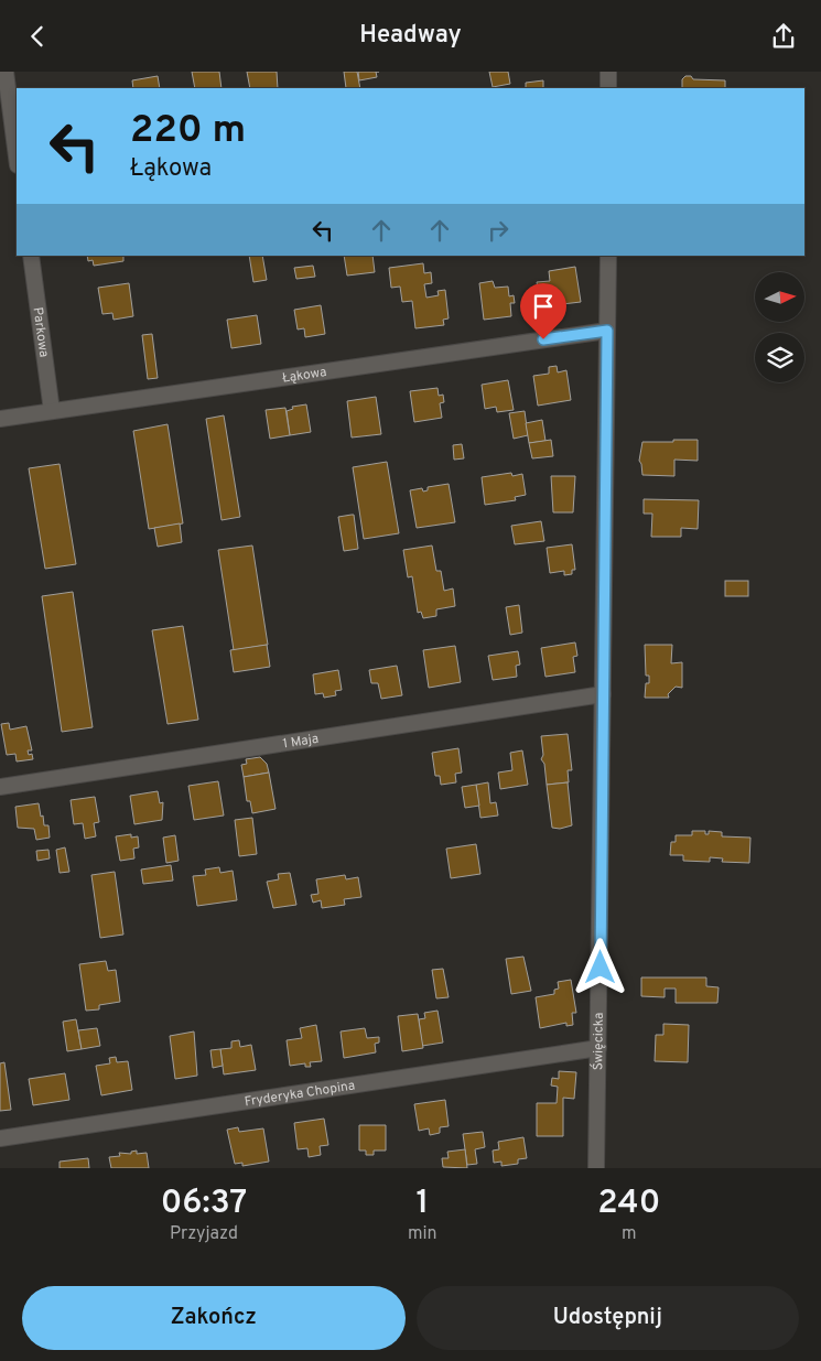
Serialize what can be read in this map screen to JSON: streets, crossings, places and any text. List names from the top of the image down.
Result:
{
  "streets": {
    "street": [
      "Parkowa",
      "Łąkowa",
      "1 Maja",
      "Święcicka",
      "Fryderyka Chopina"
    ]
  },
  "crossings": [
    ["Parkowa", "Łąkowa"],
    ["Łąkowa", "Święcicka"],
    ["1 Maja", "Święcicka"],
    ["Święcicka", "Fryderyka Chopina"]
  ],
  "north": "right",
  "page": {
    "header": "Headway",
    "turn": ["220 m", "Łąkowa"],
    "eta": [
      "06:37",
      "Przyjazd",
      "1",
      "min",
      "240",
      "m"
    ],
    "buttons": ["Zakończ", "Udostępnij"]
  }
}
